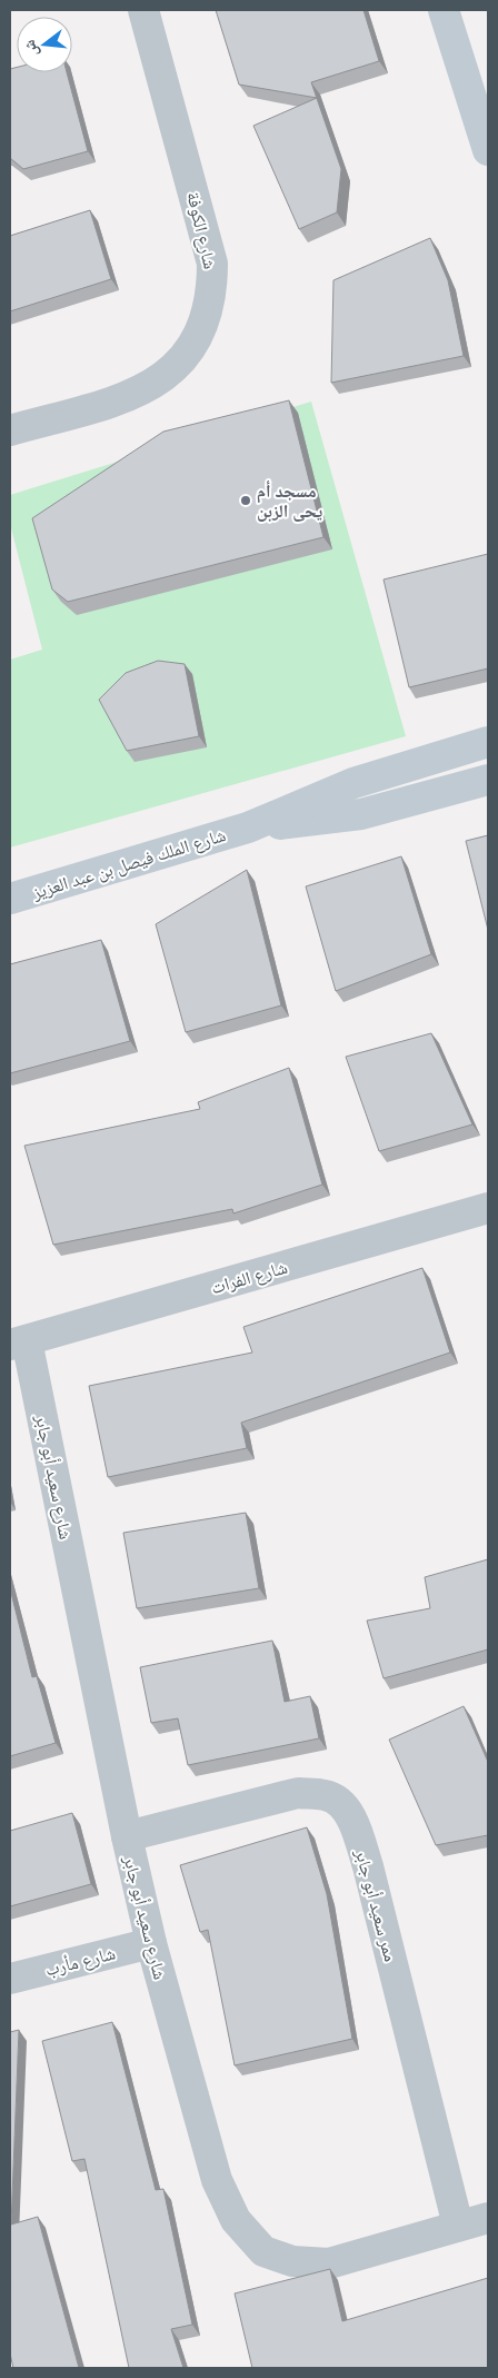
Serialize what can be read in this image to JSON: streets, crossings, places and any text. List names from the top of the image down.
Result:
{
  "streets": {
    "main road": ["شارع الملك فيصل بن عبد العزيز"],
    "street": [
      "شارع الكوفة",
      "شارع الفرات",
      "شارع سعيد أبو جابر",
      "ممر سعيد أبو جابر",
      "شارع مأرب"
    ]
  },
  "crossings": [
    ["شارع الفرات", "شارع سعيد أبو جابر"],
    ["شارع سعيد أبو جابر", "ممر سعيد أبو جابر"],
    ["شارع سعيد أبو جابر", "شارع مأرب"]
  ],
  "places": ["مسجد أم يحى الزبن"],
  "north": "left"
}
